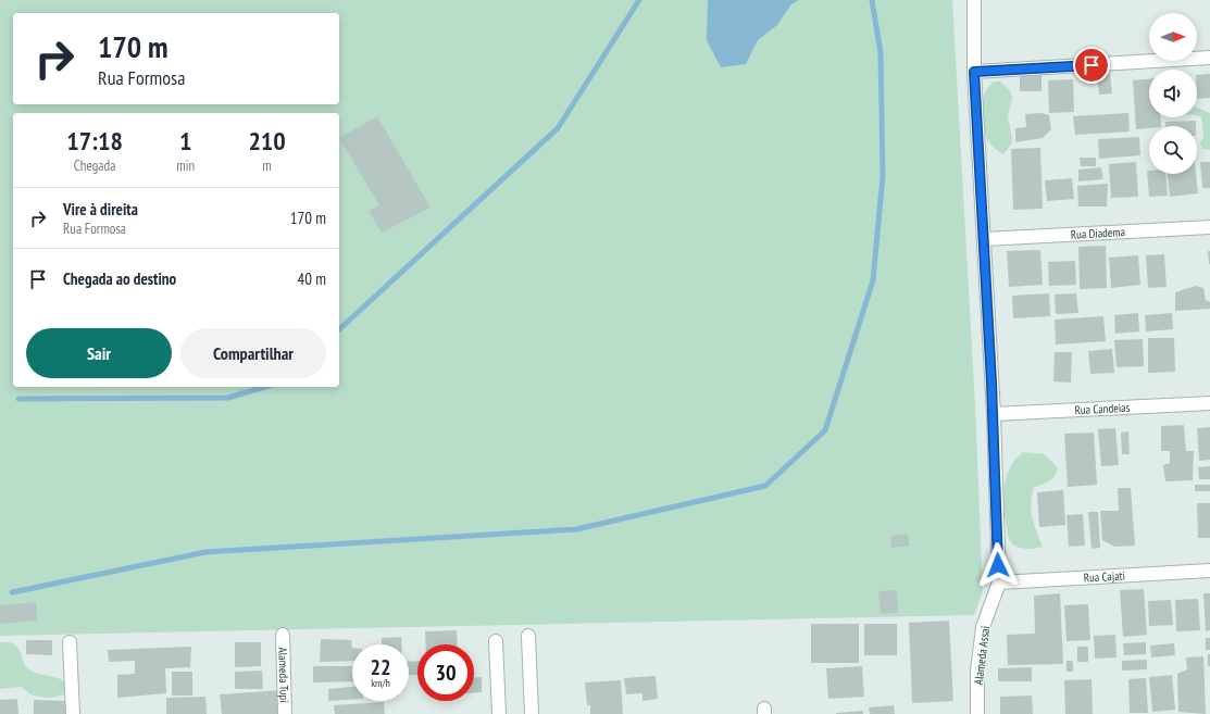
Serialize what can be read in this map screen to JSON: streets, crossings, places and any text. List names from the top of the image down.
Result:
{
  "streets": {
    "street": [
      "Rua Diadema",
      "Rua Candeias",
      "Rua Cajati",
      "Alameda Assai",
      "Alameda Tupi"
    ]
  },
  "crossings": [
    ["Rua Diadema", "Alameda Assai"],
    ["Rua Candeias", "Alameda Assai"],
    ["Rua Cajati", "Alameda Assai"]
  ],
  "north": "right",
  "page": {
    "turn": ["170 m", "Rua Formosa"],
    "eta": [
      "17:18",
      "Chegada",
      "1",
      "min",
      "210",
      "m"
    ],
    "list": [
      {
        "name": "Vire à direita",
        "note": "Rua Formosa",
        "value": "170 m"
      },
      {
        "name": "Chegada ao destino",
        "value": "40 m"
      }
    ],
    "buttons": ["Sair", "Compartilhar"],
    "speed": "22 km/h",
    "limit": "30"
  }
}
